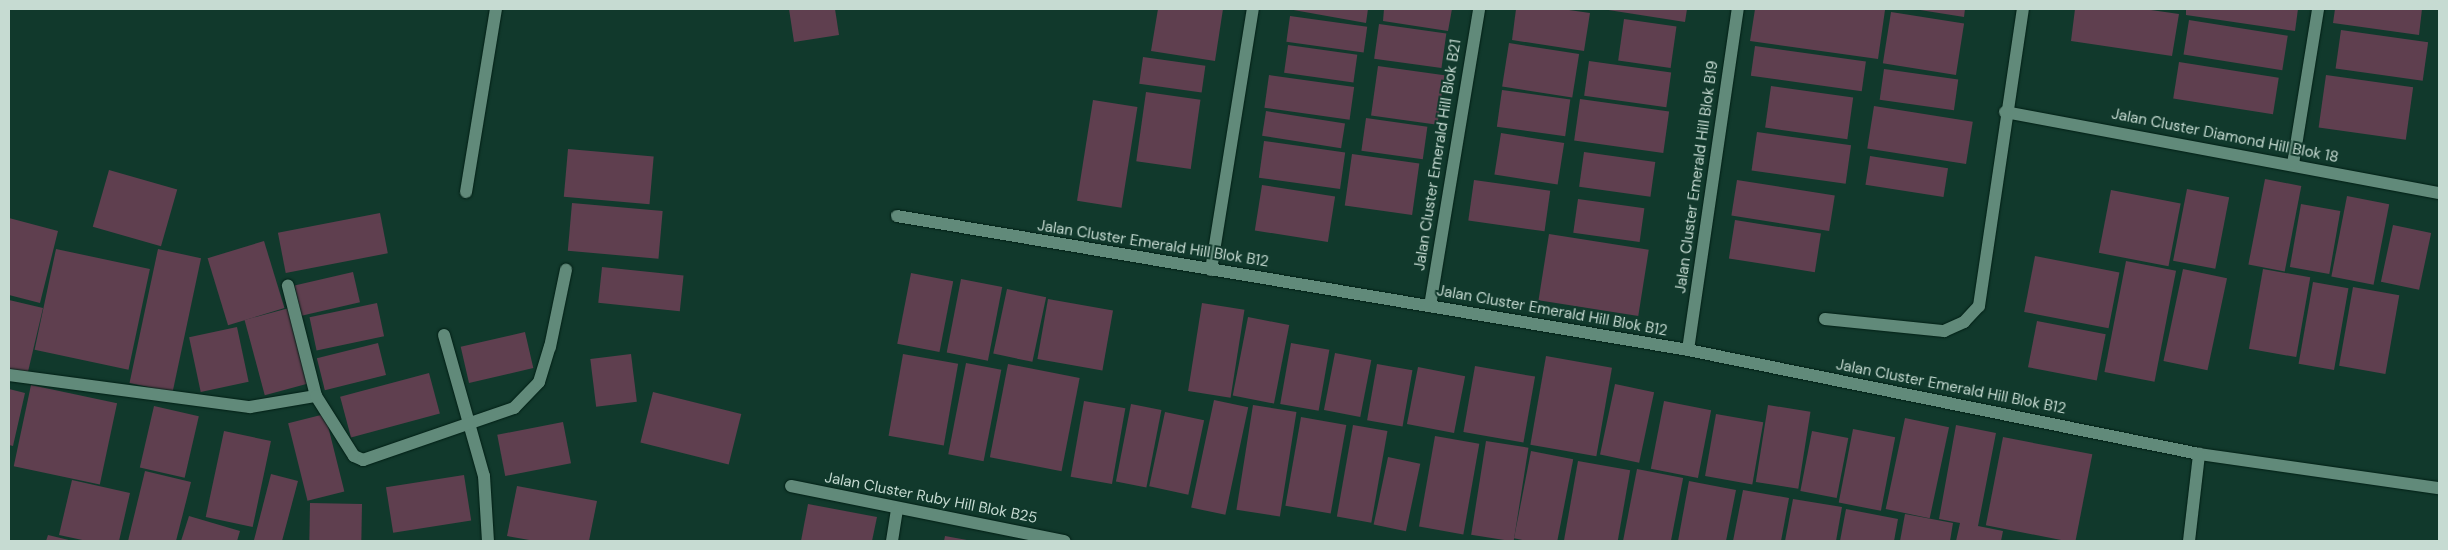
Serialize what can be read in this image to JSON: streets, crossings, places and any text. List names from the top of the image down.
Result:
{
  "streets": {
    "street": [
      "Jalan Cluster Diamond Hill Blok 18",
      "Jalan Cluster Emerald Hill Blok B21",
      "Jalan Cluster Emerald Hill Blok B19",
      "Jalan Cluster Emerald Hill Blok B12",
      "Jalan Cluster Ruby Hill Blok B25"
    ]
  },
  "crossings": [
    ["Jalan Cluster Emerald Hill Blok B21", "Jalan Cluster Emerald Hill Blok B12"],
    ["Jalan Cluster Emerald Hill Blok B19", "Jalan Cluster Emerald Hill Blok B12"]
  ]
}
